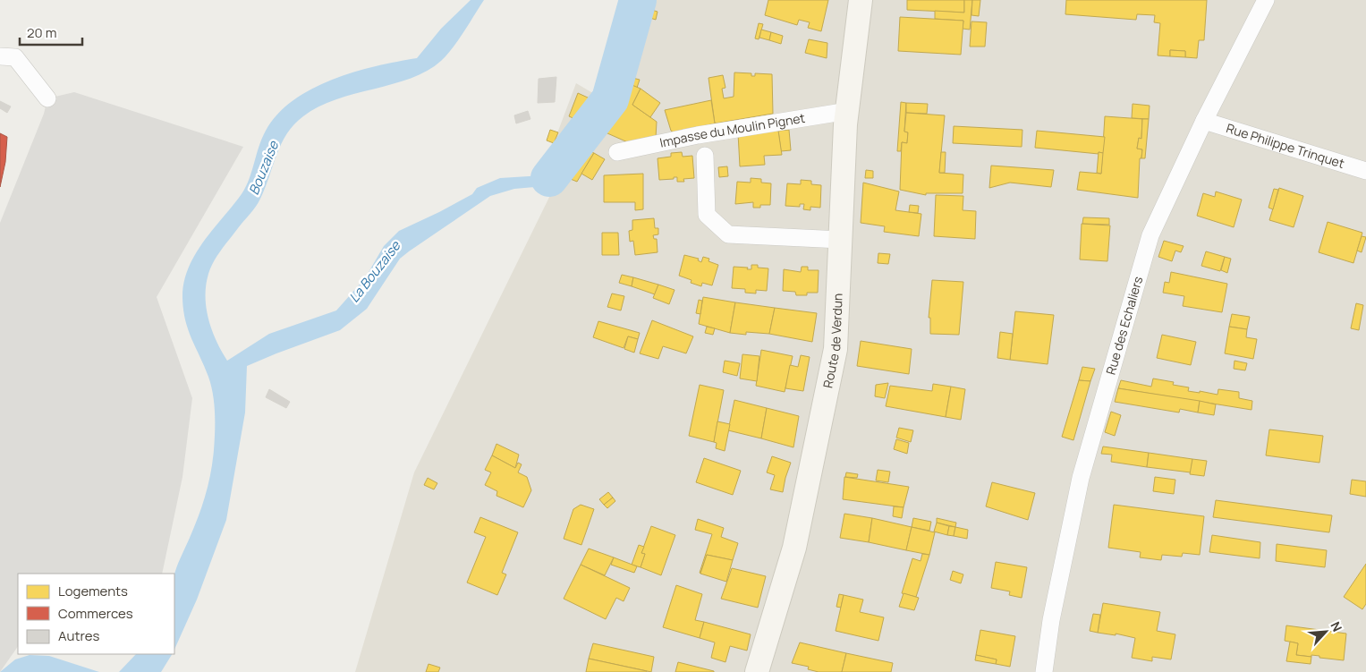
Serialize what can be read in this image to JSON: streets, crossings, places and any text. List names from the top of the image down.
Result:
{
  "streets": {
    "main road": ["Route de Verdun"],
    "street": ["Impasse du Moulin Pignet", "Rue Philippe Trinquet", "Rue des Echaliers"]
  },
  "crossings": [
    ["Impasse du Moulin Pignet", "Route de Verdun"],
    ["Rue Philippe Trinquet", "Rue des Echaliers"]
  ],
  "water": ["Bouzaise", "La Bouzaise"],
  "legend": ["Logements", "Commerces", "Autres"],
  "scale_bar": "20 m",
  "north": "top right"
}
